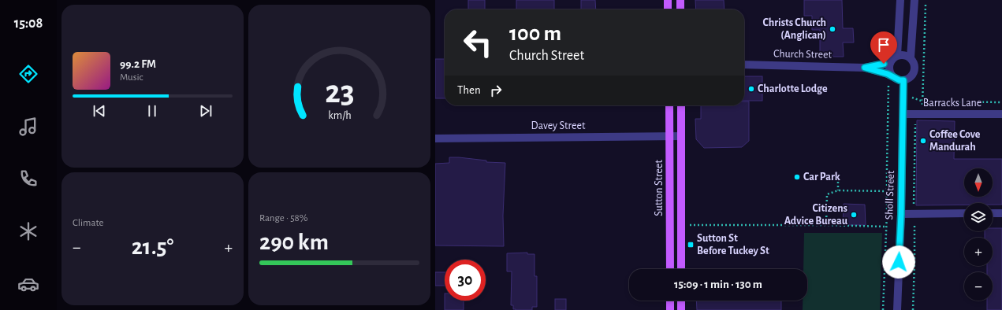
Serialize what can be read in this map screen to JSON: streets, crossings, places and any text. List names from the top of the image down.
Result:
{
  "streets": {
    "main road": ["Sutton Street"],
    "street": [
      "Church Street",
      "Barracks Lane",
      "Davey Street",
      "Sholl Street"
    ]
  },
  "crossings": [
    ["Church Street", "Sholl Street"],
    ["Barracks Lane", "Sholl Street"],
    ["Davey Street", "Sutton Street"]
  ],
  "places": {
    "other": [
      "Christs Church (Anglican)",
      "Charlotte Lodge",
      "Coffee Cove Mandurah",
      "Car Park",
      "Citizens Advice Bureau"
    ],
    "transit": ["Sutton St Before Tuckey St"]
  },
  "north": "bottom",
  "page": {
    "tabs": "15:08",
    "turn": ["100 m", "Church Street"],
    "song": ["99.2 FM", "Music"],
    "then": "Then",
    "map_buttons": ["+", "−"],
    "tile": [
      "Climate",
      ["Range · 58%", "290 km"]
    ],
    "heat": ["−", "21.5°", "+"],
    "limit": "30",
    "trip": "15:09 · 1 min · 130 m",
    "gauge": ["23", "km/h"]
  }
}
